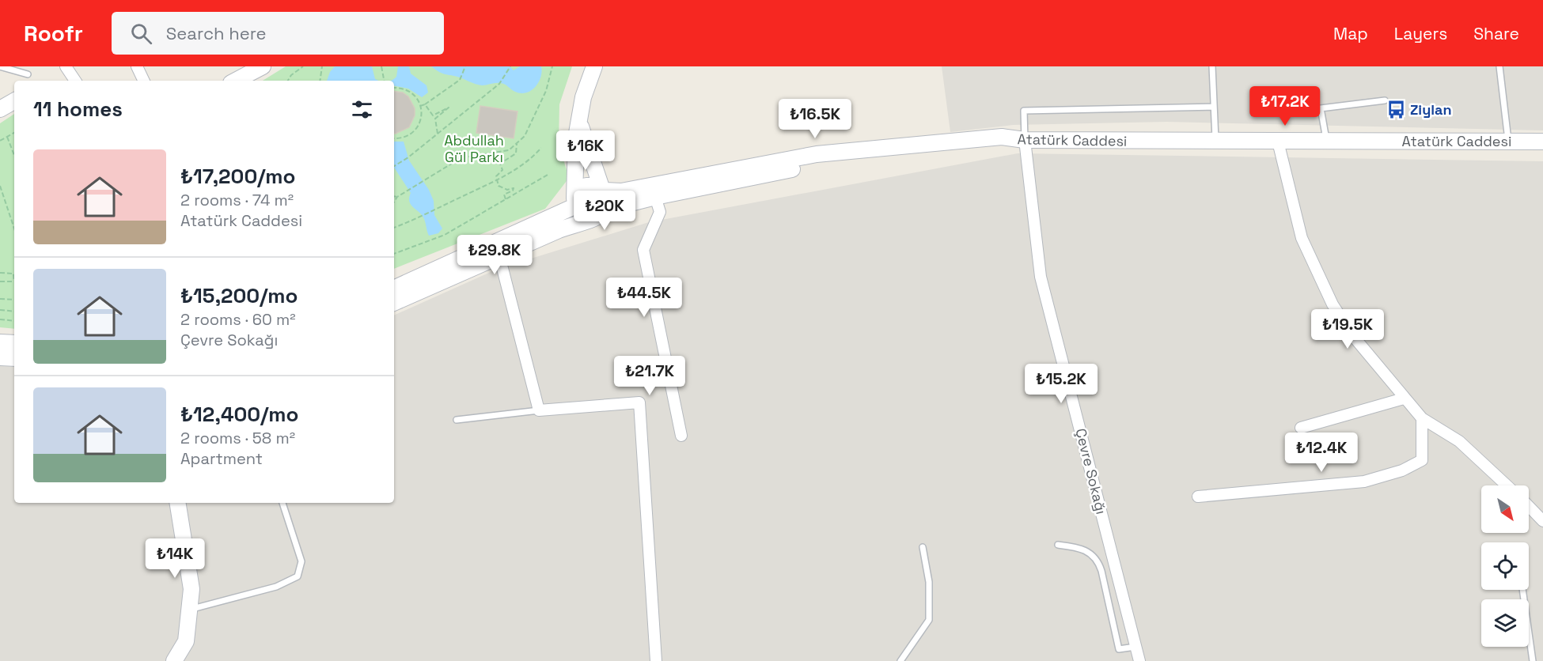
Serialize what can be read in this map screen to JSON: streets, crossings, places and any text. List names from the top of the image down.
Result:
{
  "streets": {
    "main road": ["Atatürk Caddesi"],
    "street": ["Çevre Sokağı"]
  },
  "crossings": [
    ["Atatürk Caddesi", "Çevre Sokağı"]
  ],
  "parks": ["Abdullah Gül Parkı"],
  "places": {
    "bus stop": ["Ziylan"]
  },
  "north": "bottom right",
  "page": {
    "header": "Roofr",
    "search": "Search here",
    "nav": ["Map", "Layers", "Share"],
    "heading": "11 homes",
    "price": [
      "₺17.2K",
      "₺16.5K",
      "₺16K",
      "₺20K",
      "₺29.8K",
      "₺44.5K",
      "₺19.5K",
      "₺21.7K",
      "₺15.2K",
      "₺12.4K",
      "₺14K"
    ],
    "list": [
      {
        "name": "₺17,200/mo",
        "note": "2 rooms · 74 m² · Atatürk Caddesi"
      },
      {
        "name": "₺15,200/mo",
        "note": "2 rooms · 60 m² · Çevre Sokağı"
      },
      {
        "name": "₺12,400/mo",
        "note": "2 rooms · 58 m² · Apartment"
      }
    ]
  }
}
